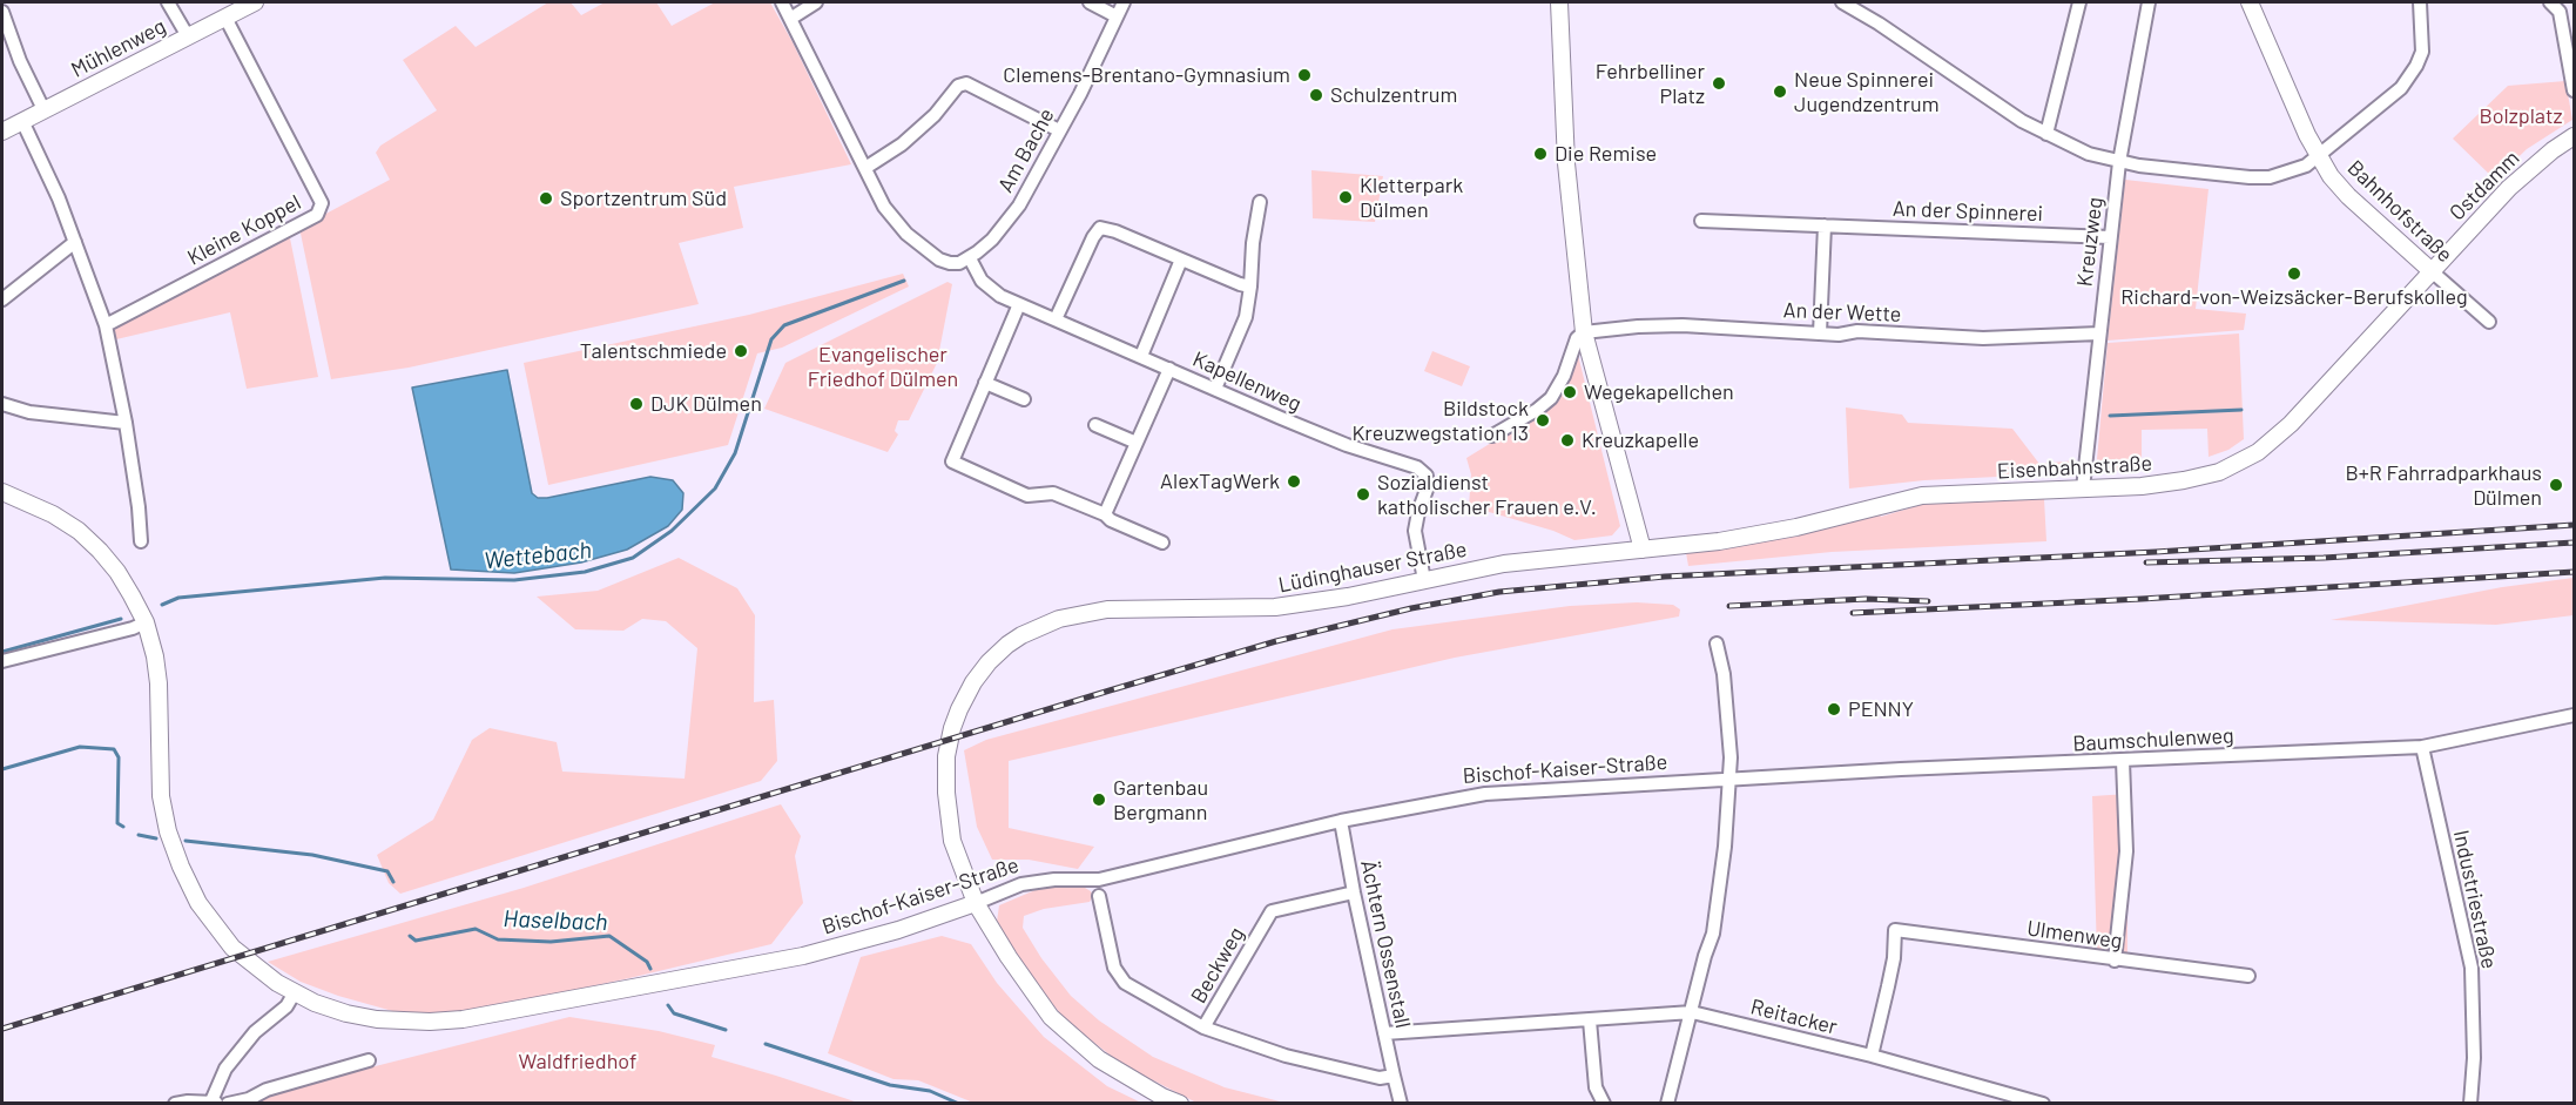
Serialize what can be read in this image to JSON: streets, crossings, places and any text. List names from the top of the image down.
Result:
{
  "streets": {
    "street": [
      "Mühlenweg",
      "Am Bache",
      "Ostdamm",
      "An der Spinnerei",
      "Bahnhofstraße",
      "Kleine Koppel",
      "Kreuzweg",
      "An der Wette",
      "Kapellenweg",
      "Eisenbahnstraße",
      "Lüdinghauser Straße",
      "Baumschulenweg",
      "Bischof-Kaiser-Straße",
      "Industriestraße",
      "Ulmenweg",
      "Ächtern Ossenstall",
      "Beckweg",
      "Reitacker"
    ]
  },
  "crossings": [
    ["Mühlenweg", "Kleine Koppel"],
    ["Am Bache", "Kapellenweg"],
    ["Ostdamm", "Bahnhofstraße"],
    ["Ostdamm", "Eisenbahnstraße"],
    ["An der Spinnerei", "Kreuzweg"],
    ["Bahnhofstraße", "Eisenbahnstraße"],
    ["Kreuzweg", "An der Wette"],
    ["Kreuzweg", "Eisenbahnstraße"],
    ["Kapellenweg", "Lüdinghauser Straße"],
    ["Eisenbahnstraße", "Lüdinghauser Straße"],
    ["Lüdinghauser Straße", "Bischof-Kaiser-Straße"],
    ["Baumschulenweg", "Bischof-Kaiser-Straße"],
    ["Baumschulenweg", "Industriestraße"],
    ["Bischof-Kaiser-Straße", "Ächtern Ossenstall"],
    ["Ulmenweg", "Reitacker"],
    ["Ächtern Ossenstall", "Beckweg"],
    ["Ächtern Ossenstall", "Reitacker"]
  ],
  "water": ["Wettebach", "Haselbach"],
  "parks": ["Bolzplatz", "Evangelischer Friedhof Dülmen", "Waldfriedhof"],
  "places": [
    "Clemens-Brentano-Gymnasium",
    "Fehrbelliner Platz",
    "Neue Spinnerei Jugendzentrum",
    "Schulzentrum",
    "Die Remise",
    "Kletterpark Dülmen",
    "Sportzentrum Süd",
    "Richard-von-Weizsäcker-Berufskolleg",
    "Talentschmiede",
    "Wegekapellchen",
    "DJK Dülmen",
    "Bildstock Kreuzwegstation 13",
    "Kreuzkapelle",
    "AlexTagWerk",
    "B+R Fahrradparkhaus Dülmen",
    "Sozialdienst katholischer Frauen e.V.",
    "PENNY",
    "Gartenbau Bergmann"
  ]
}
